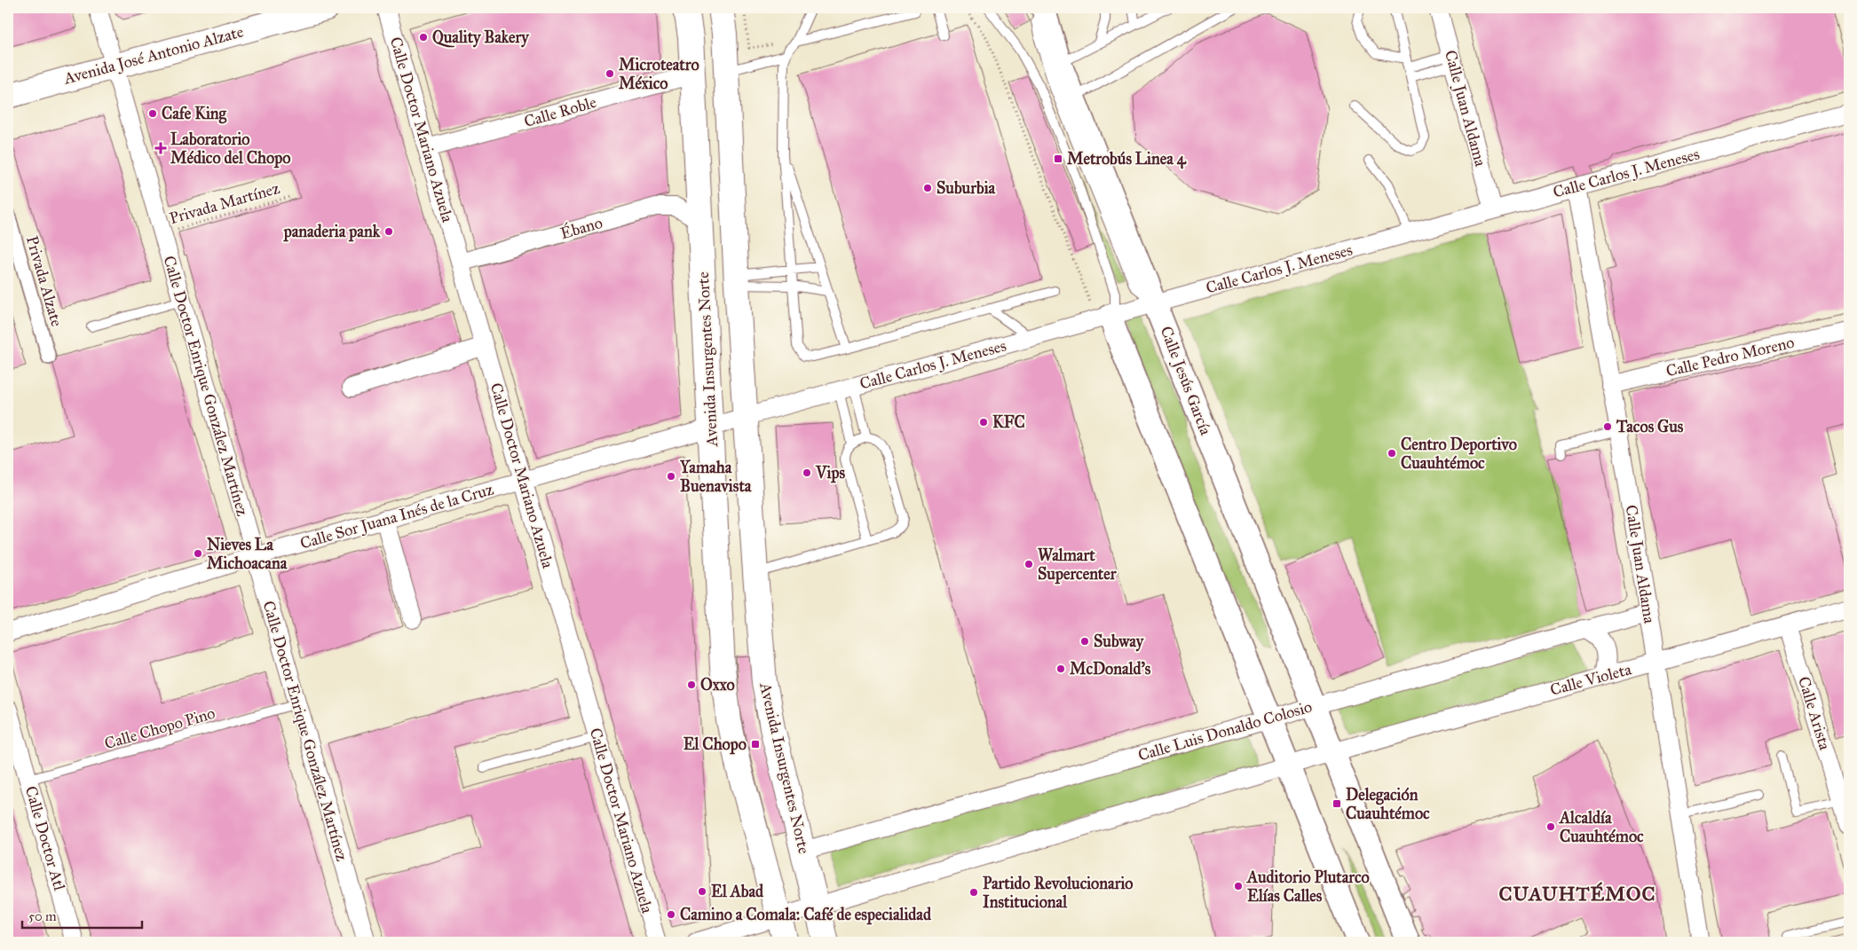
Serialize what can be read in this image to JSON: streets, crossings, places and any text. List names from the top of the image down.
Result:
{
  "streets": {
    "main road": ["Avenida José Antonio Alzate", "Avenida Insurgentes Norte"],
    "street": [
      "Calle Juan Aldama",
      "Calle Roble",
      "Calle Doctor Mariano Azuela",
      "Calle Carlos J. Meneses",
      "Ébano",
      "Privada Alzate",
      "Calle Pedro Moreno",
      "Calle Jesús García",
      "Calle Doctor Enrique González Martínez",
      "Calle Sor Juana Inés de la Cruz",
      "Calle Violeta",
      "Calle Arista",
      "Calle Luis Donaldo Colosio",
      "Calle Doctor Atl"
    ],
    "lane": ["Calle Chopo Pino"],
    "path": ["Privada Martínez"]
  },
  "crossings": [
    ["Avenida José Antonio Alzate", "Calle Doctor Enrique González Martínez"],
    ["Calle Juan Aldama", "Calle Carlos J. Meneses"],
    ["Calle Juan Aldama", "Calle Pedro Moreno"],
    ["Calle Juan Aldama", "Calle Violeta"],
    ["Calle Juan Aldama", "Calle Luis Donaldo Colosio"],
    ["Calle Roble", "Calle Doctor Mariano Azuela"],
    ["Calle Roble", "Avenida Insurgentes Norte"],
    ["Calle Doctor Mariano Azuela", "Ébano"],
    ["Calle Doctor Mariano Azuela", "Calle Sor Juana Inés de la Cruz"],
    ["Calle Carlos J. Meneses", "Avenida Insurgentes Norte"],
    ["Calle Carlos J. Meneses", "Calle Jesús García"],
    ["Calle Carlos J. Meneses", "Calle Sor Juana Inés de la Cruz"],
    ["Privada Martínez", "Calle Doctor Enrique González Martínez"],
    ["Ébano", "Avenida Insurgentes Norte"],
    ["Avenida Insurgentes Norte", "Calle Sor Juana Inés de la Cruz"],
    ["Avenida Insurgentes Norte", "Calle Luis Donaldo Colosio"],
    ["Calle Jesús García", "Calle Violeta"],
    ["Calle Jesús García", "Calle Luis Donaldo Colosio"],
    ["Calle Doctor Enrique González Martínez", "Calle Sor Juana Inés de la Cruz"],
    ["Calle Doctor Enrique González Martínez", "Calle Chopo Pino"],
    ["Calle Violeta", "Calle Arista"],
    ["Calle Chopo Pino", "Calle Doctor Atl"]
  ],
  "districts": ["CUAUHTÉMOC"],
  "places": {
    "other": [
      "Quality Bakery",
      "Microteatro México",
      "Cafe King",
      "Suburbia",
      "panaderia pank",
      "KFC",
      "Tacos Gus",
      "Centro Deportivo Cuauhtémoc",
      "Vips",
      "Yamaha Buenavista",
      "Nieves La Michoacana",
      "Walmart Supercenter",
      "Subway",
      "McDonald's",
      "Oxxo",
      "Alcaldía Cuauhtémoc",
      "Auditorio Plutarco Elías Calles",
      "El Abad",
      "Partido Revolucionario Institucional",
      "Camino a Comala: Café de especialidad"
    ],
    "health": ["Laboratorio Médico del Chopo"],
    "transit": ["Metrobús Linea 4", "El Chopo", "Delegación Cuauhtémoc"]
  },
  "scale_bar": "50 m"
}
